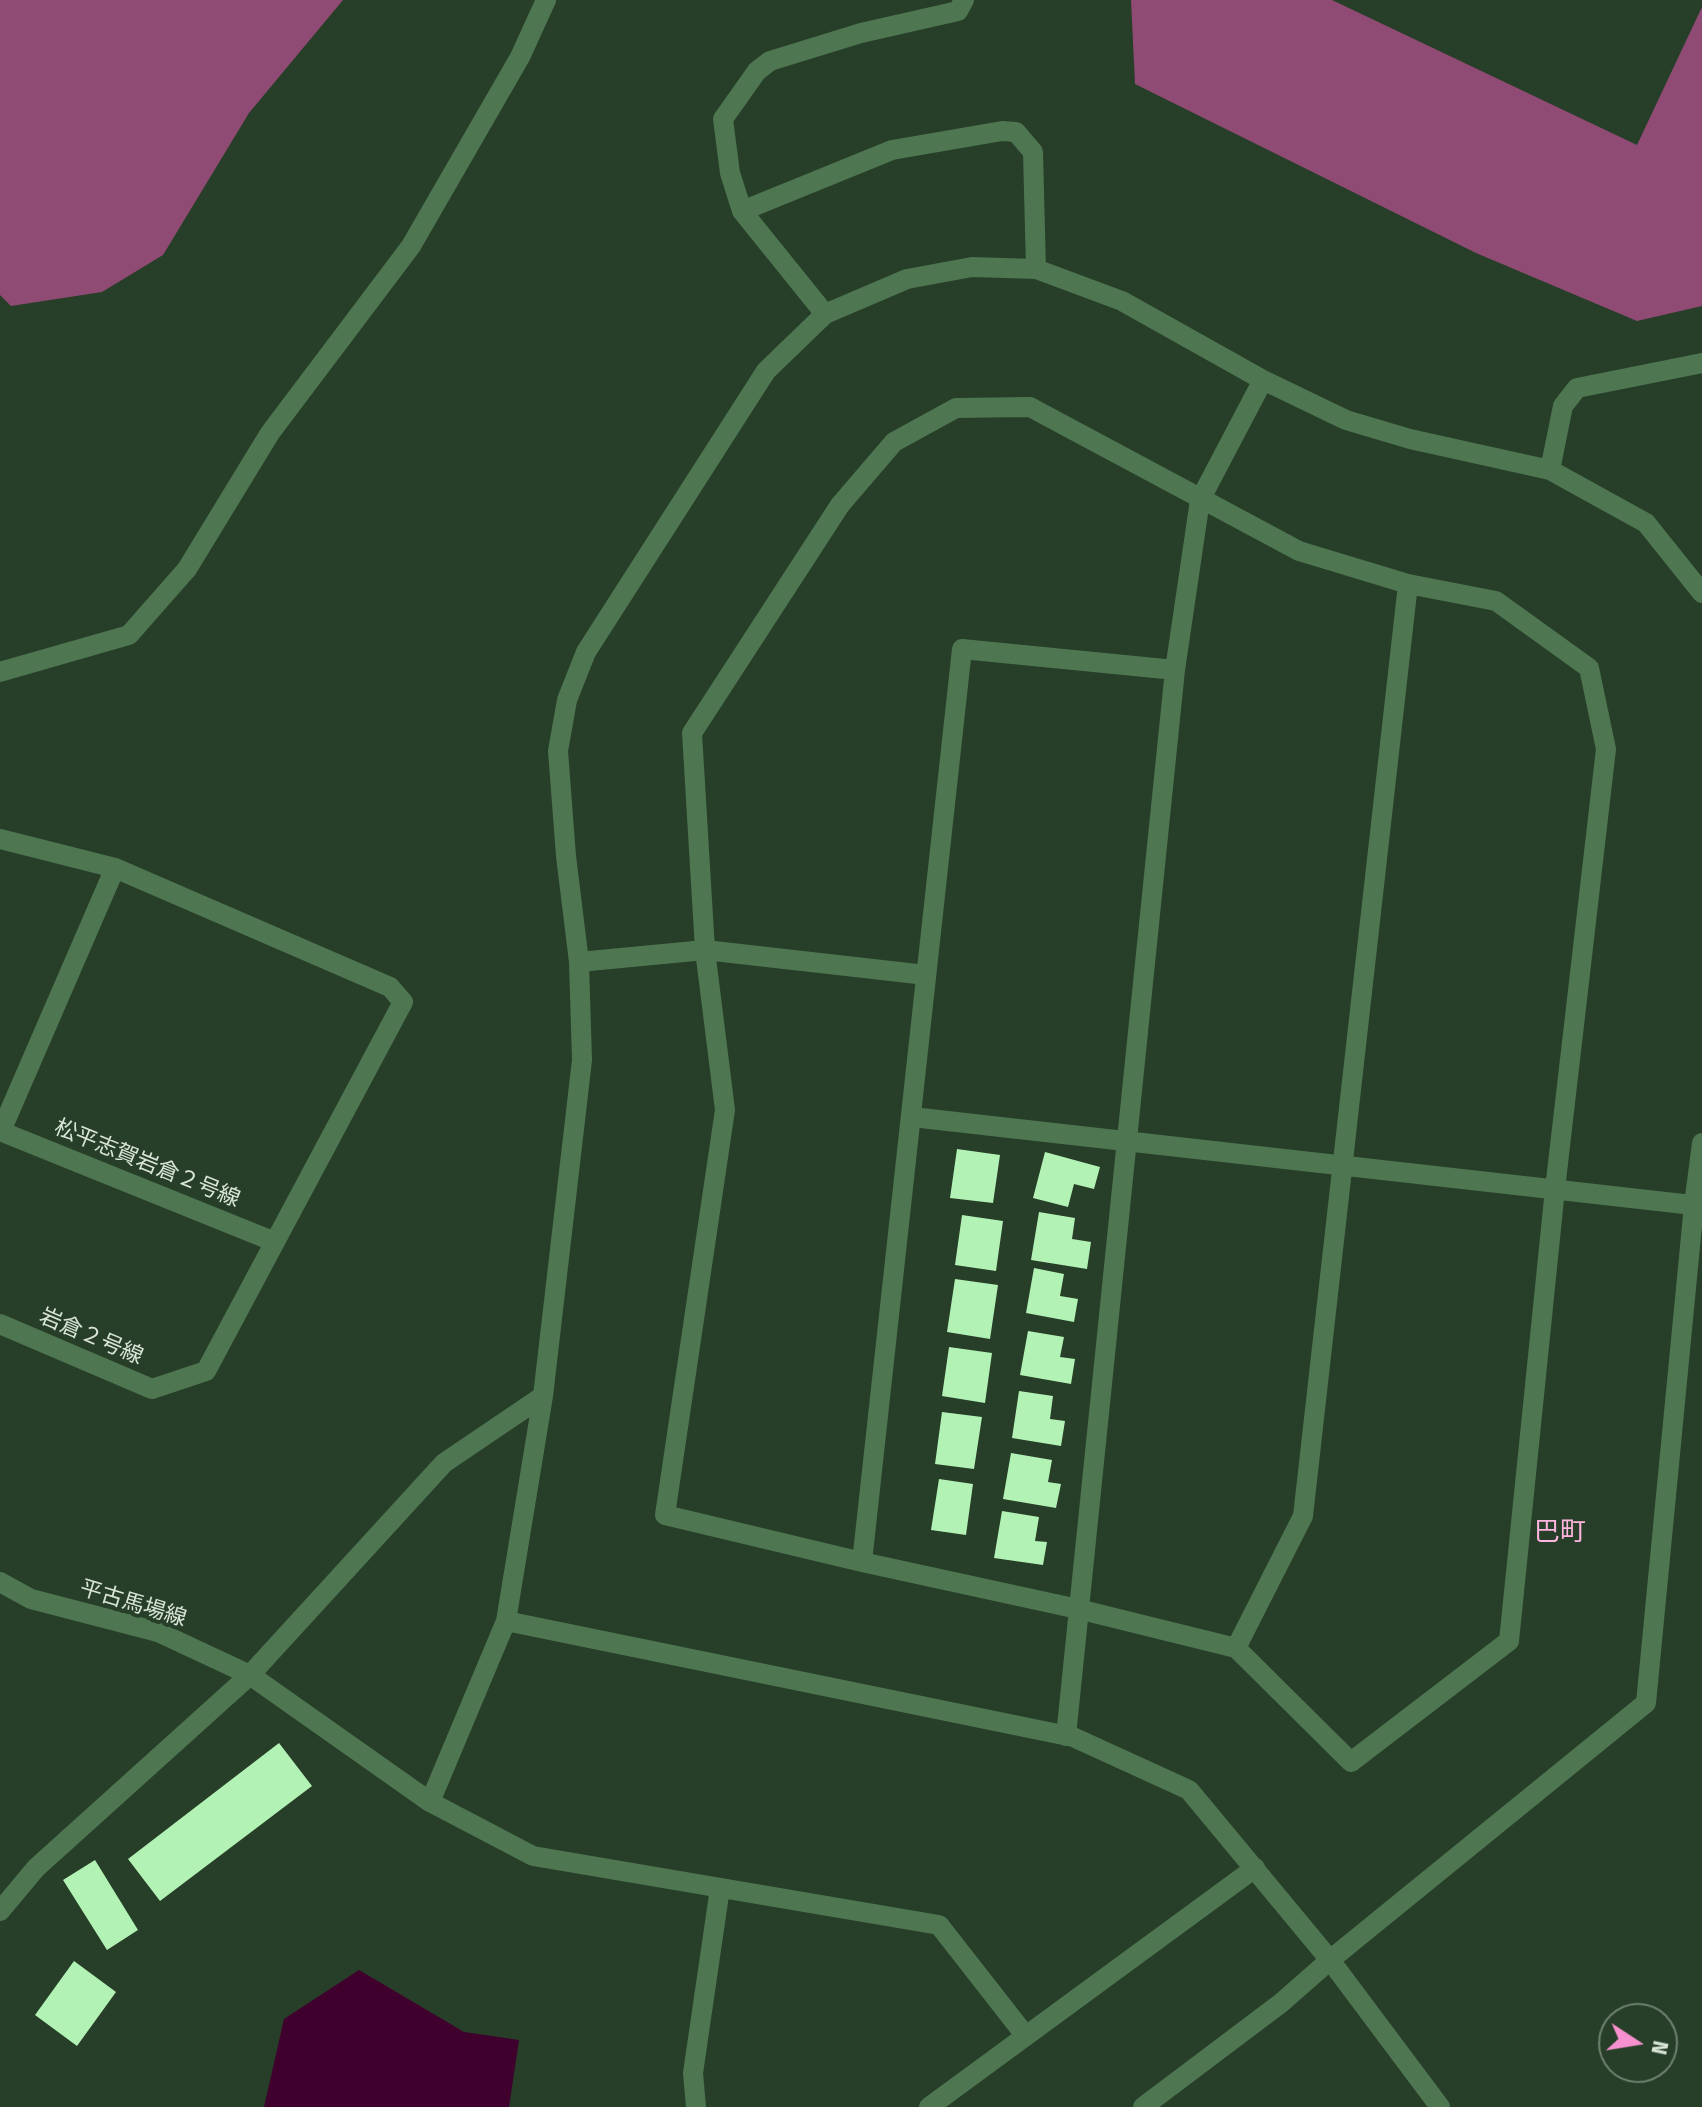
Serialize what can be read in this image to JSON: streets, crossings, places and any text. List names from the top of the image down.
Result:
{
  "streets": {
    "street": ["松平志賀岩倉２号線", "岩倉２号線", "平古馬場線"]
  },
  "crossings": [
    ["松平志賀岩倉２号線", "岩倉２号線"]
  ],
  "districts": ["巴町"],
  "north": "right"
}
